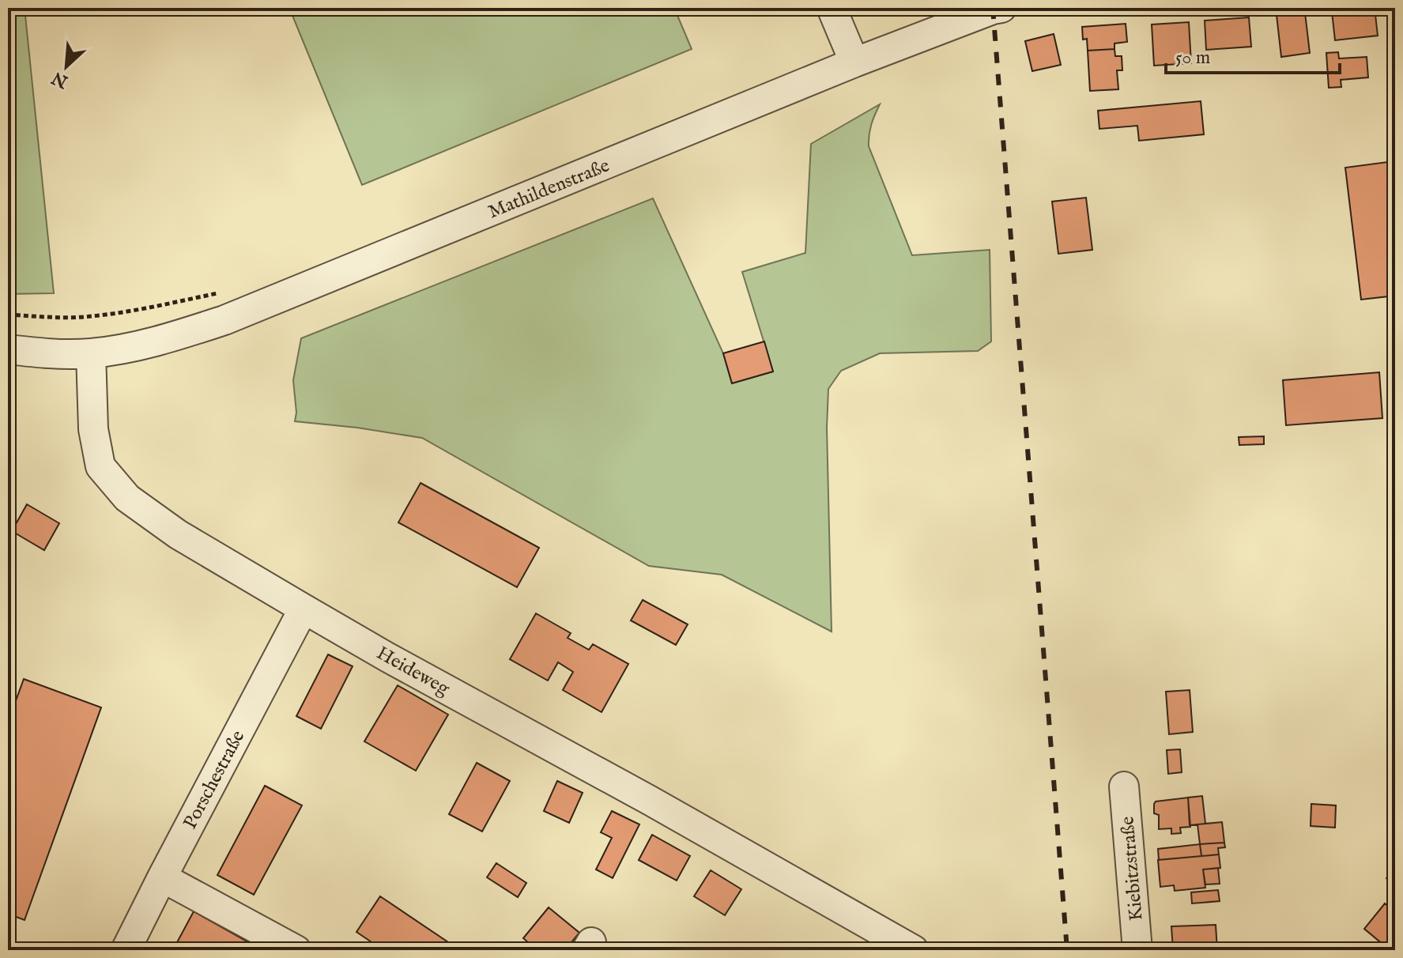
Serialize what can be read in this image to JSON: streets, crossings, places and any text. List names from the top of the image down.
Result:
{
  "streets": {
    "street": [
      "Mathildenstraße",
      "Heideweg",
      "Porschestraße",
      "Kiebitzstraße"
    ]
  },
  "crossings": [
    ["Mathildenstraße", "Heideweg"],
    ["Heideweg", "Porschestraße"]
  ],
  "scale_bar": "50 m",
  "north": "bottom left"
}
